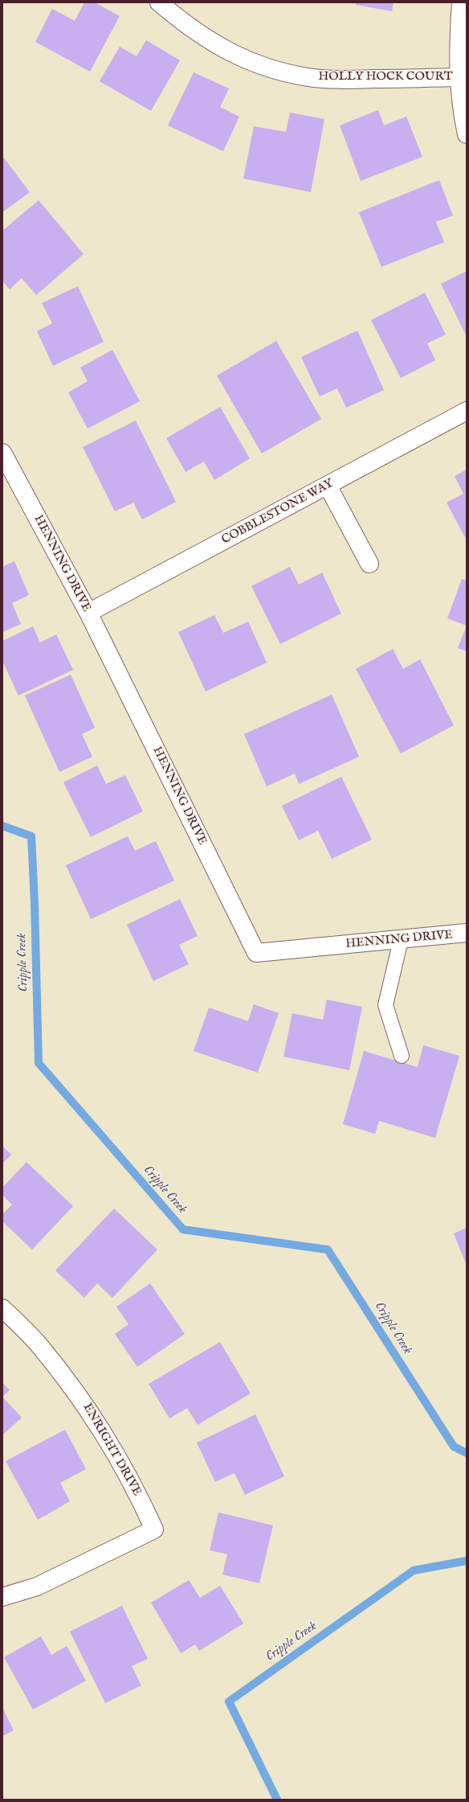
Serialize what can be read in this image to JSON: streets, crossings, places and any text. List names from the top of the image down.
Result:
{
  "streets": {
    "street": [
      "HOLLY HOCK COURT",
      "COBBLESTONE WAY",
      "HENNING DRIVE",
      "ENRIGHT DRIVE"
    ]
  },
  "crossings": [
    ["COBBLESTONE WAY", "HENNING DRIVE"]
  ],
  "water": ["Cripple Creek"]
}
